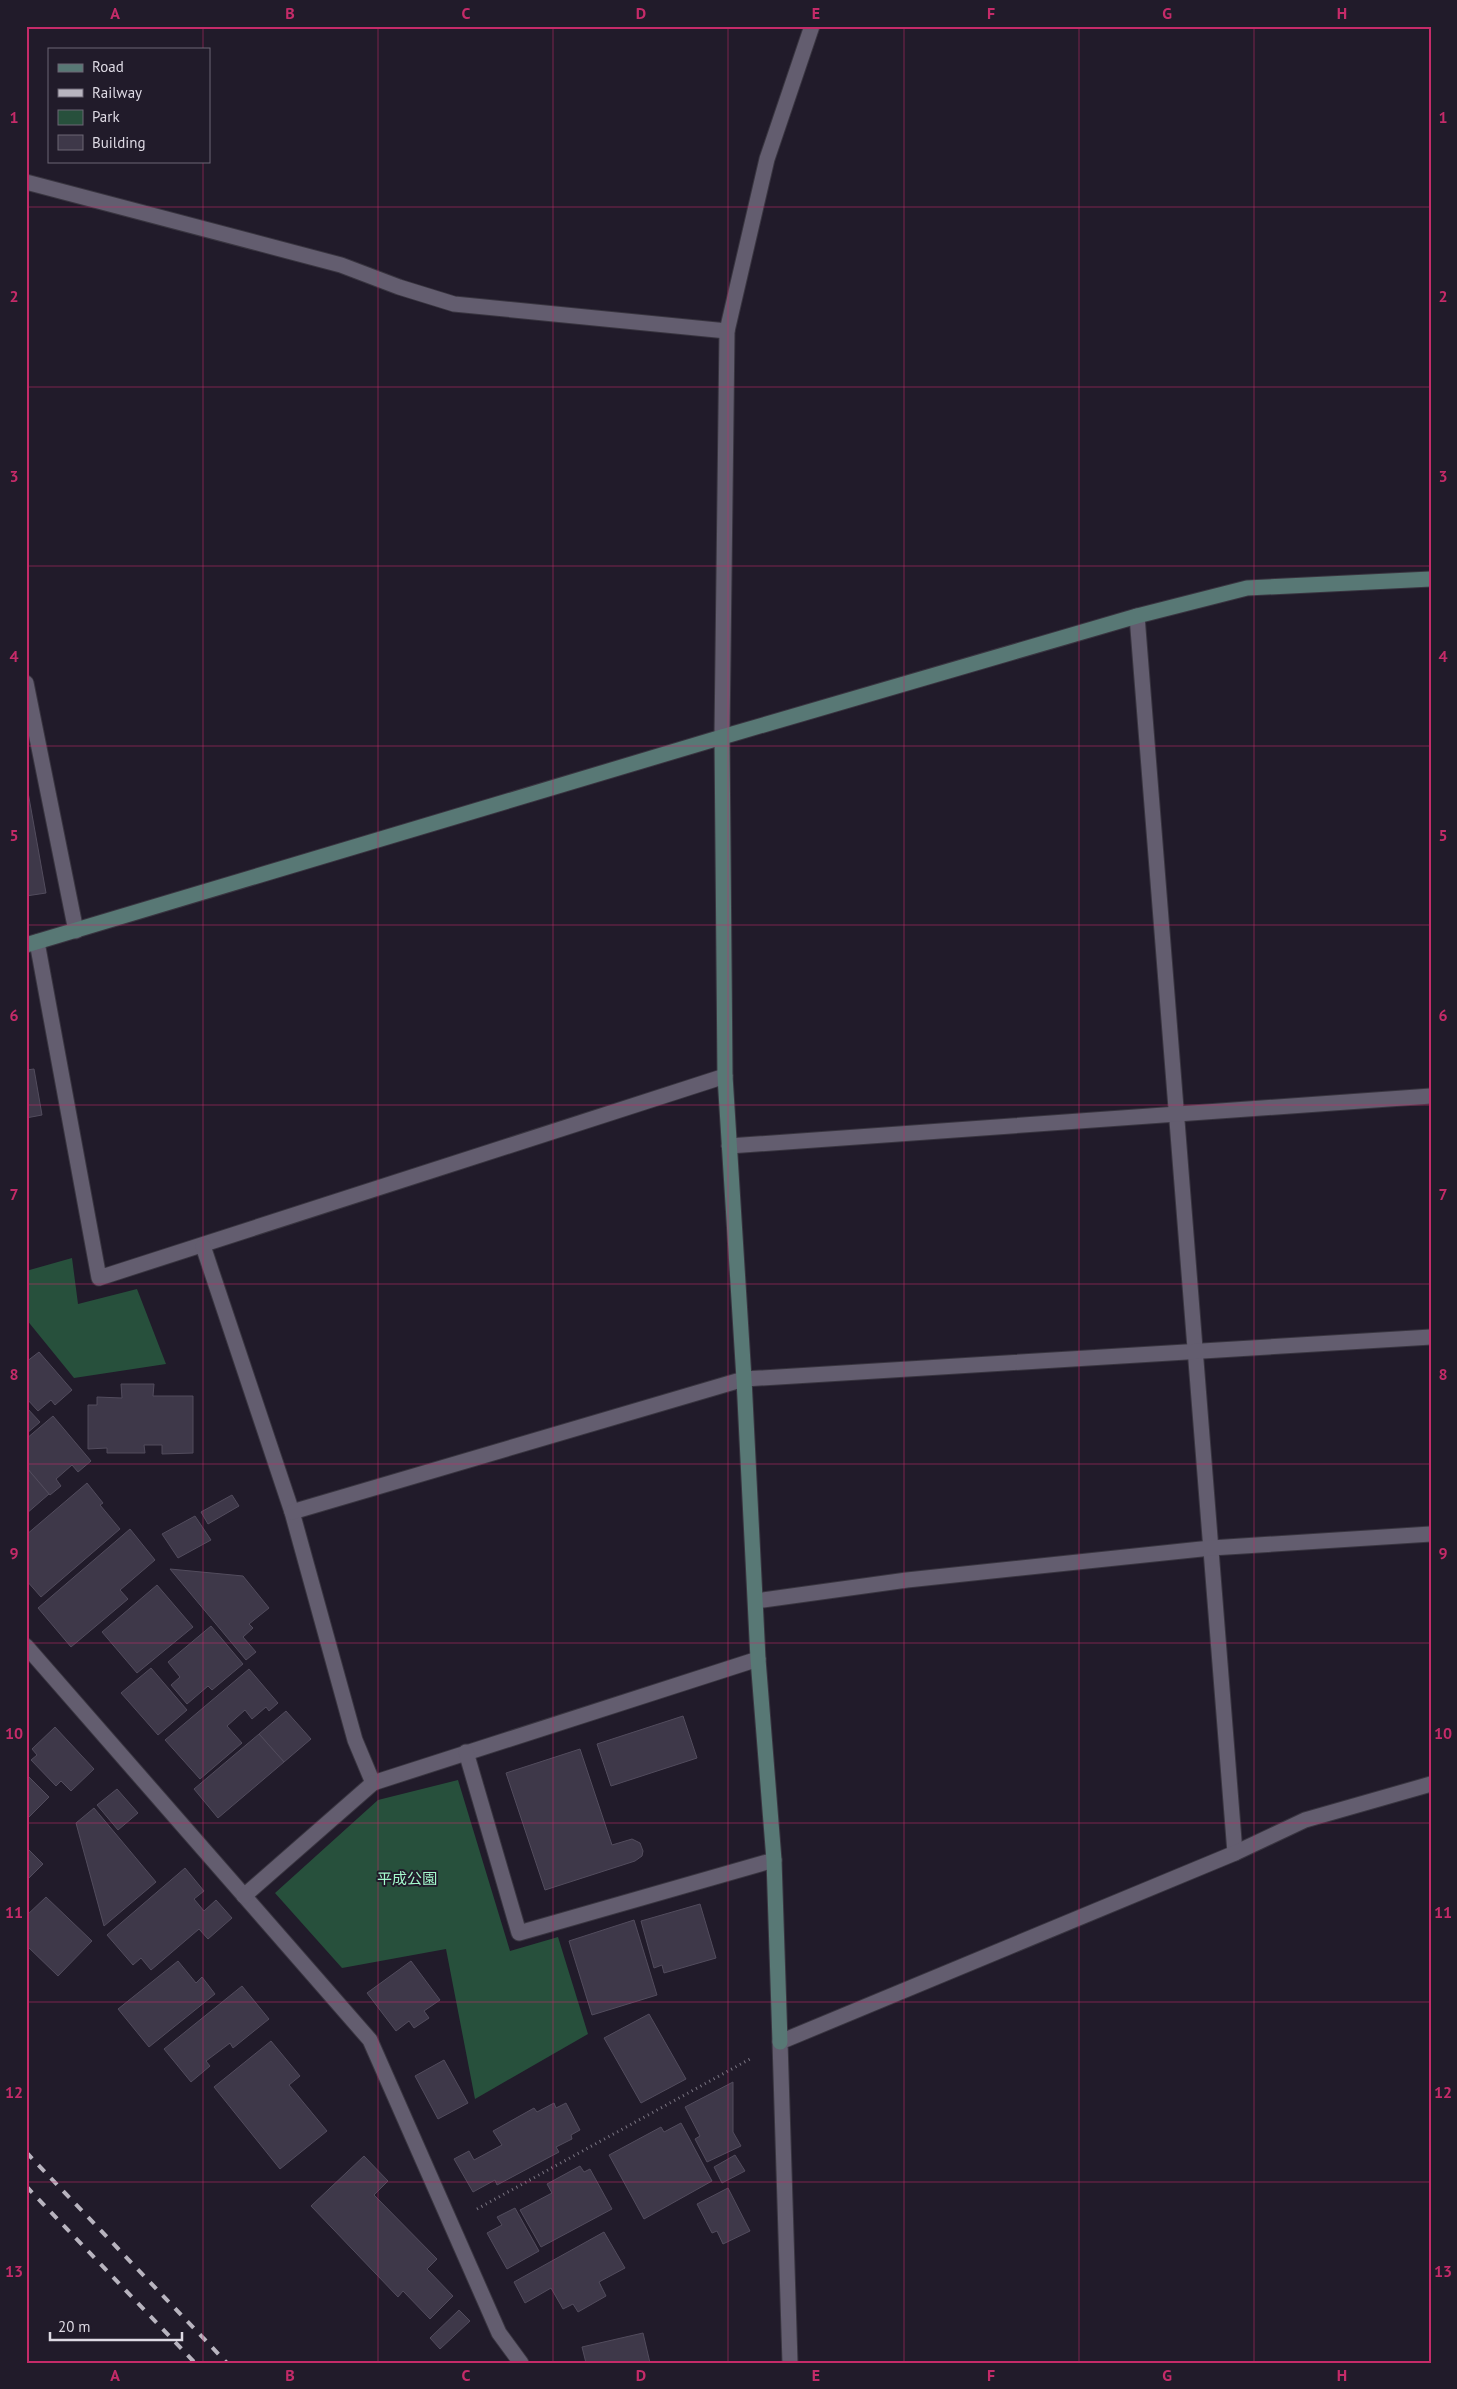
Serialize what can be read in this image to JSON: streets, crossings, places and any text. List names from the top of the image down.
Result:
{
  "parks": ["平成公園"],
  "legend": [
    "Road",
    "Railway",
    "Park",
    "Building"
  ],
  "scale_bar": "20 m",
  "grid": {
    "columns": [
      "A",
      "B",
      "C",
      "D",
      "E",
      "F",
      "G",
      "H"
    ],
    "rows": [
      "1",
      "2",
      "3",
      "4",
      "5",
      "6",
      "7",
      "8",
      "9",
      "10",
      "11",
      "12",
      "13"
    ]
  }
}
